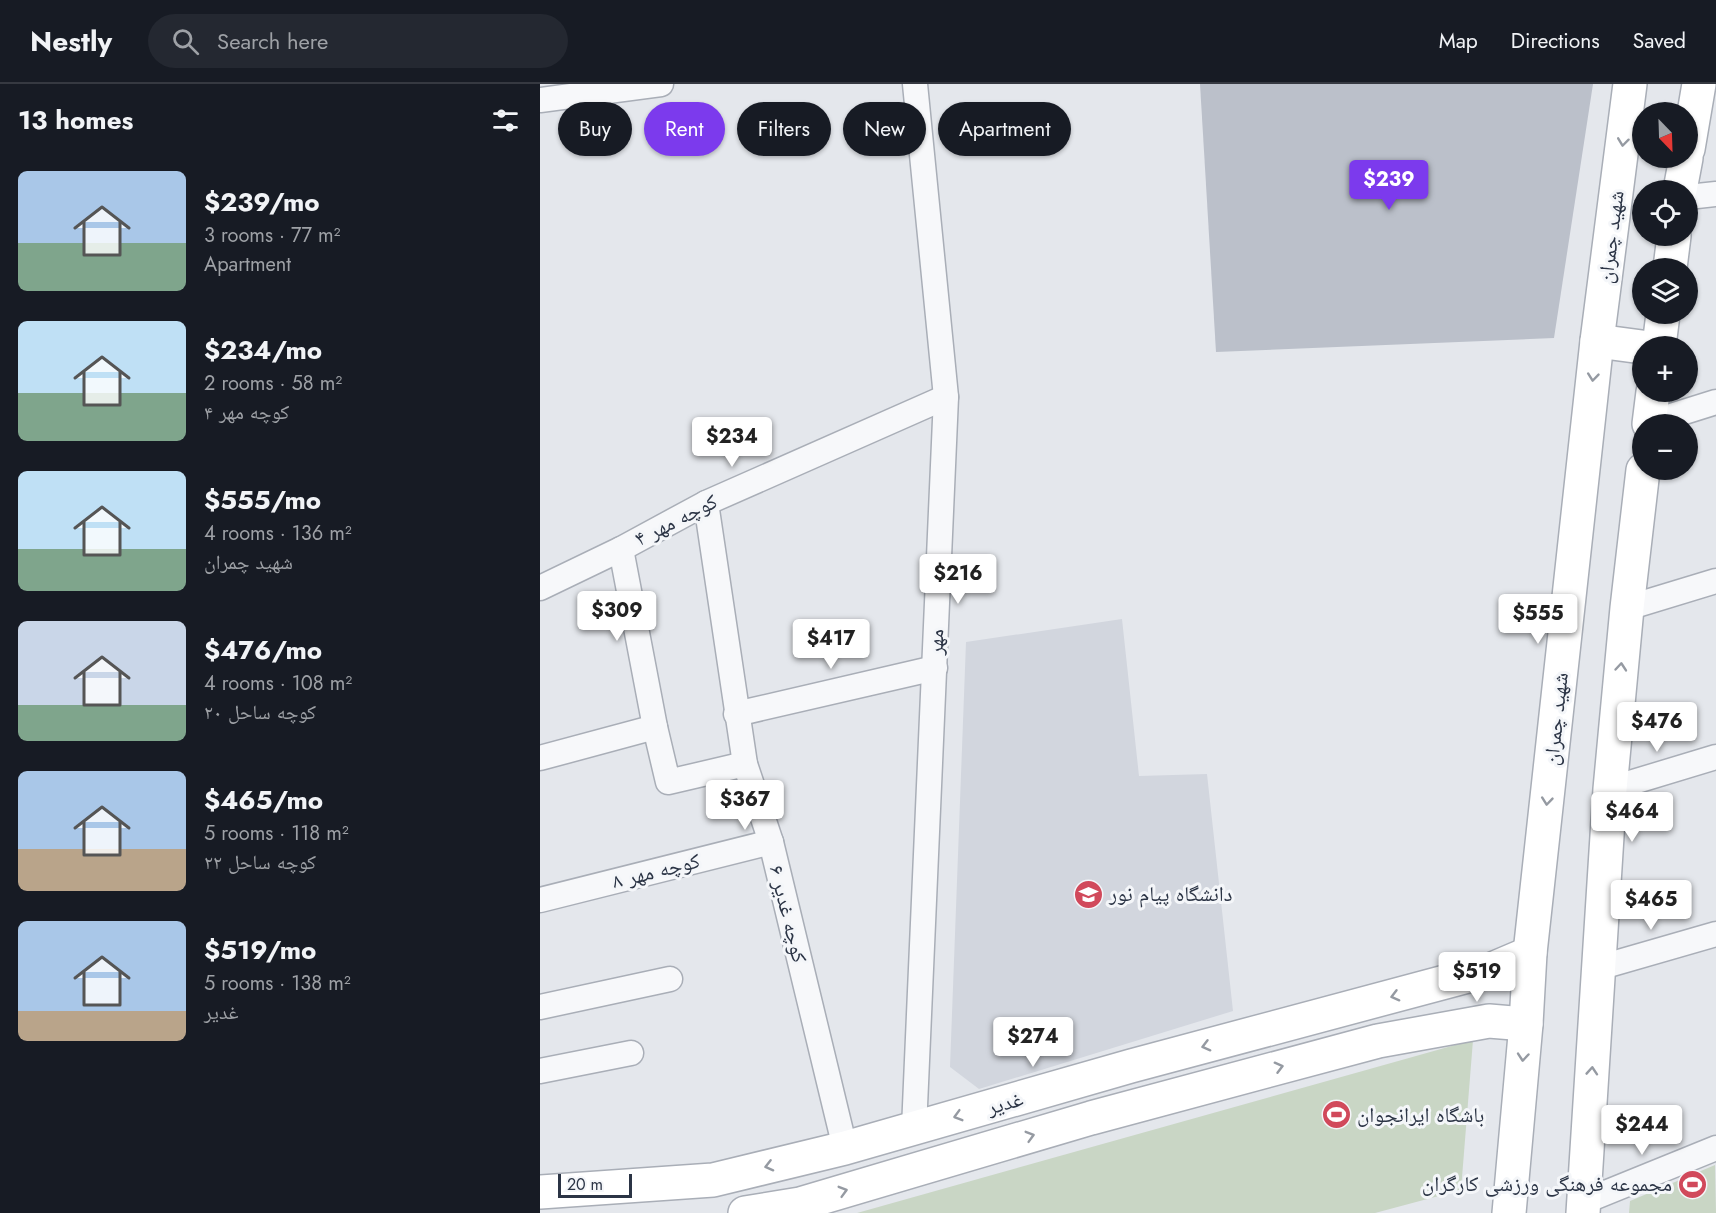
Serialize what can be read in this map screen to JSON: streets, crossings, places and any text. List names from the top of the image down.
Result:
{
  "streets": {
    "street": [
      "شهید چمران",
      "کوچه مهر ۴",
      "مهر",
      "کوچه مهر ۸",
      "کوچه غدیر ۶",
      "غدیر"
    ]
  },
  "crossings": [
    ["شهید چمران", "غدیر"],
    ["کوچه مهر ۴", "مهر"],
    ["کوچه مهر ۴", "کوچه غدیر ۶"],
    ["مهر", "غدیر"],
    ["کوچه مهر ۸", "کوچه غدیر ۶"],
    ["کوچه غدیر ۶", "غدیر"]
  ],
  "places": {
    "school or university": ["دانشگاه پیام نور"],
    "sports": ["باشگاه ایرانجوان", "مجموعه فرهنگی ورزشی کارگران"]
  },
  "scale_bar": "20 m",
  "north": "bottom right",
  "page": {
    "header": "Nestly",
    "search": "Search here",
    "nav": ["Map", "Directions", "Saved"],
    "heading": "13 homes",
    "map_buttons": ["+", "−"],
    "chip": [
      "Buy",
      "Rent",
      "Filters",
      "New",
      "Apartment"
    ],
    "list": [
      {
        "name": "$239/mo",
        "note": "3 rooms · 77 m² · Apartment"
      },
      {
        "name": "$234/mo",
        "note": "2 rooms · 58 m² · کوچه مهر ۴"
      },
      {
        "name": "$555/mo",
        "note": "4 rooms · 136 m² · شهید چمران"
      },
      {
        "name": "$476/mo",
        "note": "4 rooms · 108 m² · کوچه ساحل ۲۰"
      },
      {
        "name": "$465/mo",
        "note": "5 rooms · 118 m² · کوچه ساحل ۲۲"
      },
      {
        "name": "$519/mo",
        "note": "5 rooms · 138 m² · غدیر"
      }
    ],
    "price": [
      "$239",
      "$234",
      "$216",
      "$309",
      "$555",
      "$417",
      "$476",
      "$367",
      "$464",
      "$465",
      "$519",
      "$274",
      "$244"
    ],
    "scale": "20 m"
  }
}
